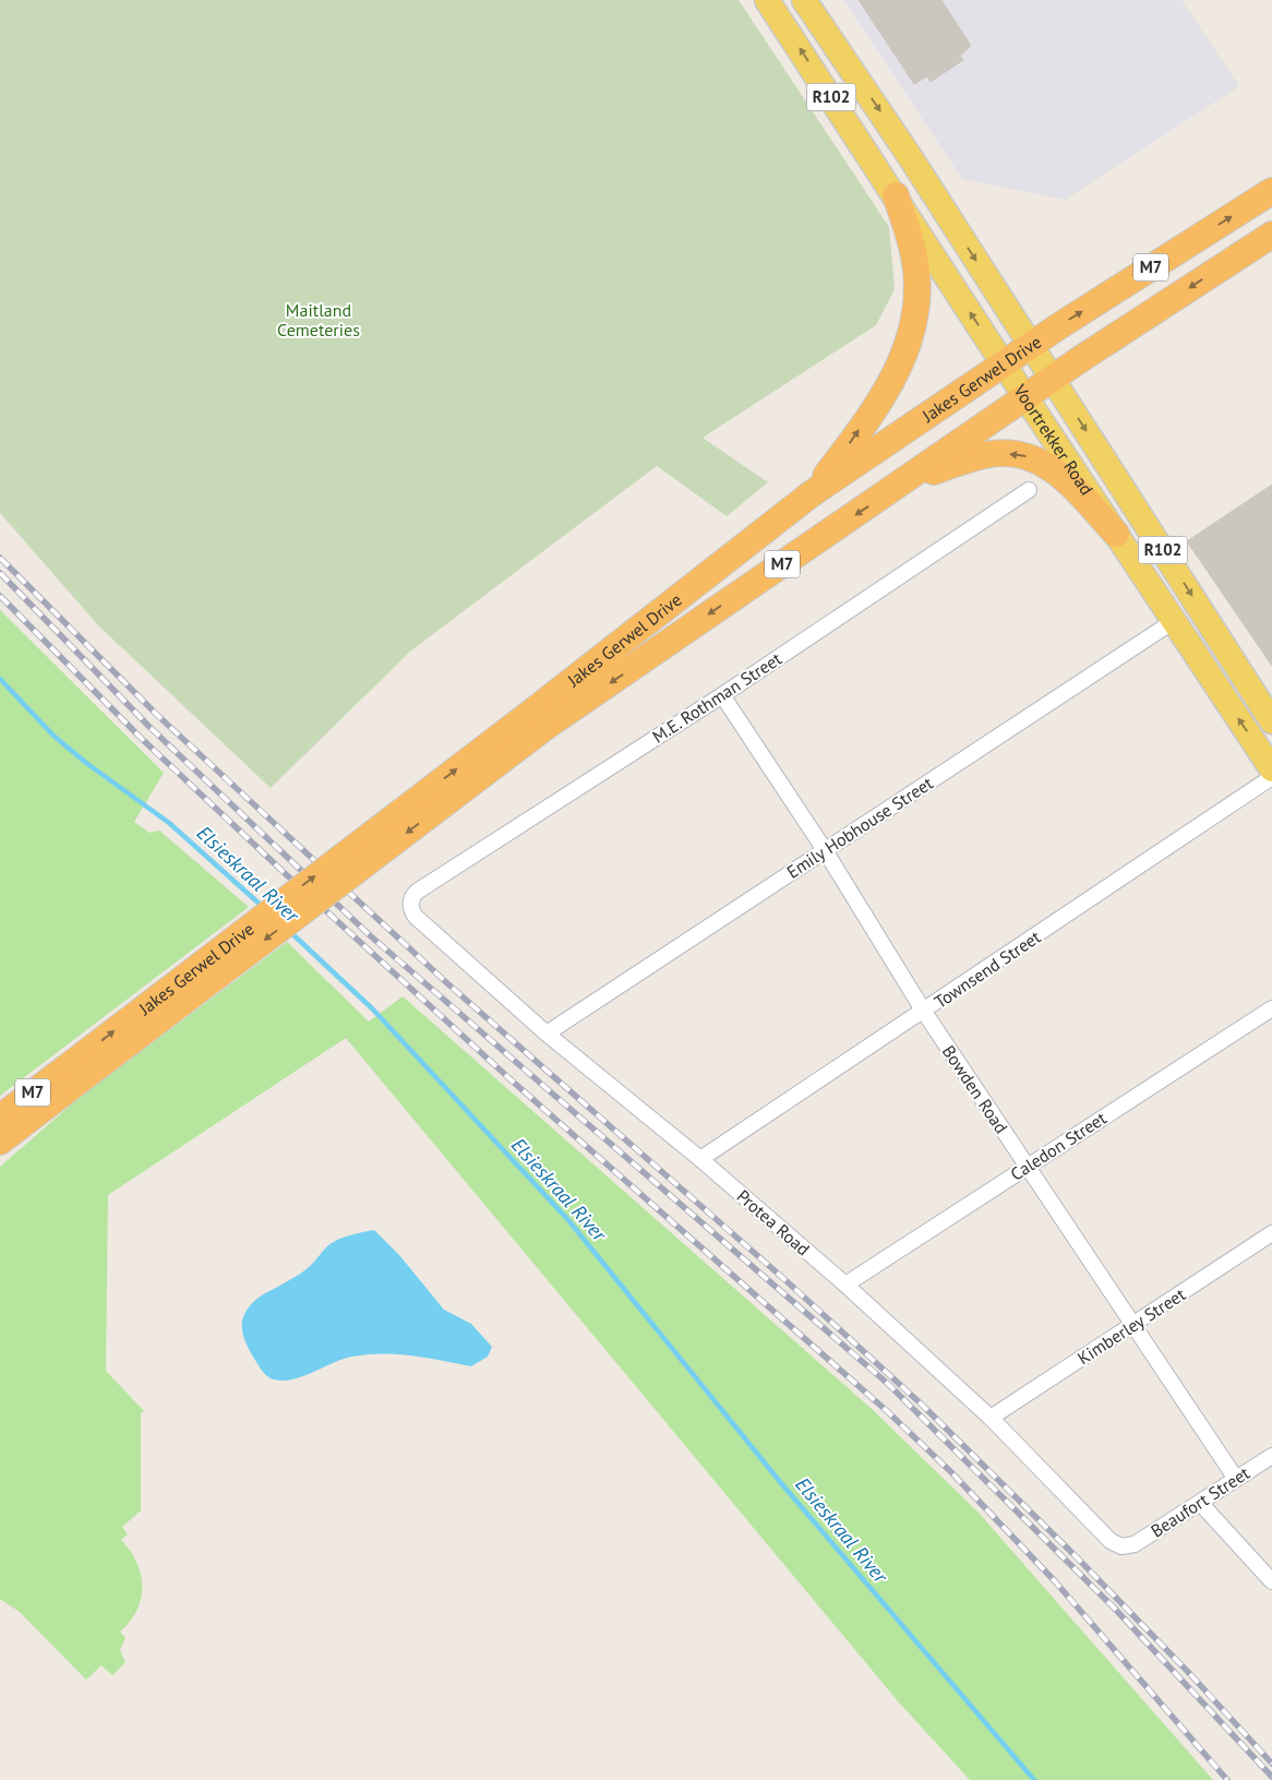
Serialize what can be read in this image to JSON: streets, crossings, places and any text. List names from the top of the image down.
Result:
{
  "streets": {
    "highway": ["M7", "Jakes Gerwel Drive"],
    "main road": ["R102", "Voortrekker Road"],
    "street": [
      "M.E. Rothman Street",
      "Emily Hobhouse Street",
      "Townsend Street",
      "Bowden Road",
      "Caledon Street",
      "Protea Road",
      "Kimberley Street",
      "Beaufort Street"
    ]
  },
  "crossings": [
    ["Jakes Gerwel Drive", "Voortrekker Road"],
    ["Voortrekker Road", "Emily Hobhouse Street"],
    ["M.E. Rothman Street", "Bowden Road"],
    ["M.E. Rothman Street", "Protea Road"],
    ["Emily Hobhouse Street", "Bowden Road"],
    ["Emily Hobhouse Street", "Protea Road"],
    ["Townsend Street", "Bowden Road"],
    ["Townsend Street", "Protea Road"],
    ["Bowden Road", "Caledon Street"],
    ["Bowden Road", "Kimberley Street"],
    ["Bowden Road", "Beaufort Street"],
    ["Caledon Street", "Protea Road"],
    ["Protea Road", "Kimberley Street"],
    ["Protea Road", "Beaufort Street"]
  ],
  "water": ["Elsieskraal River"],
  "parks": ["Maitland Cemeteries"]
}
